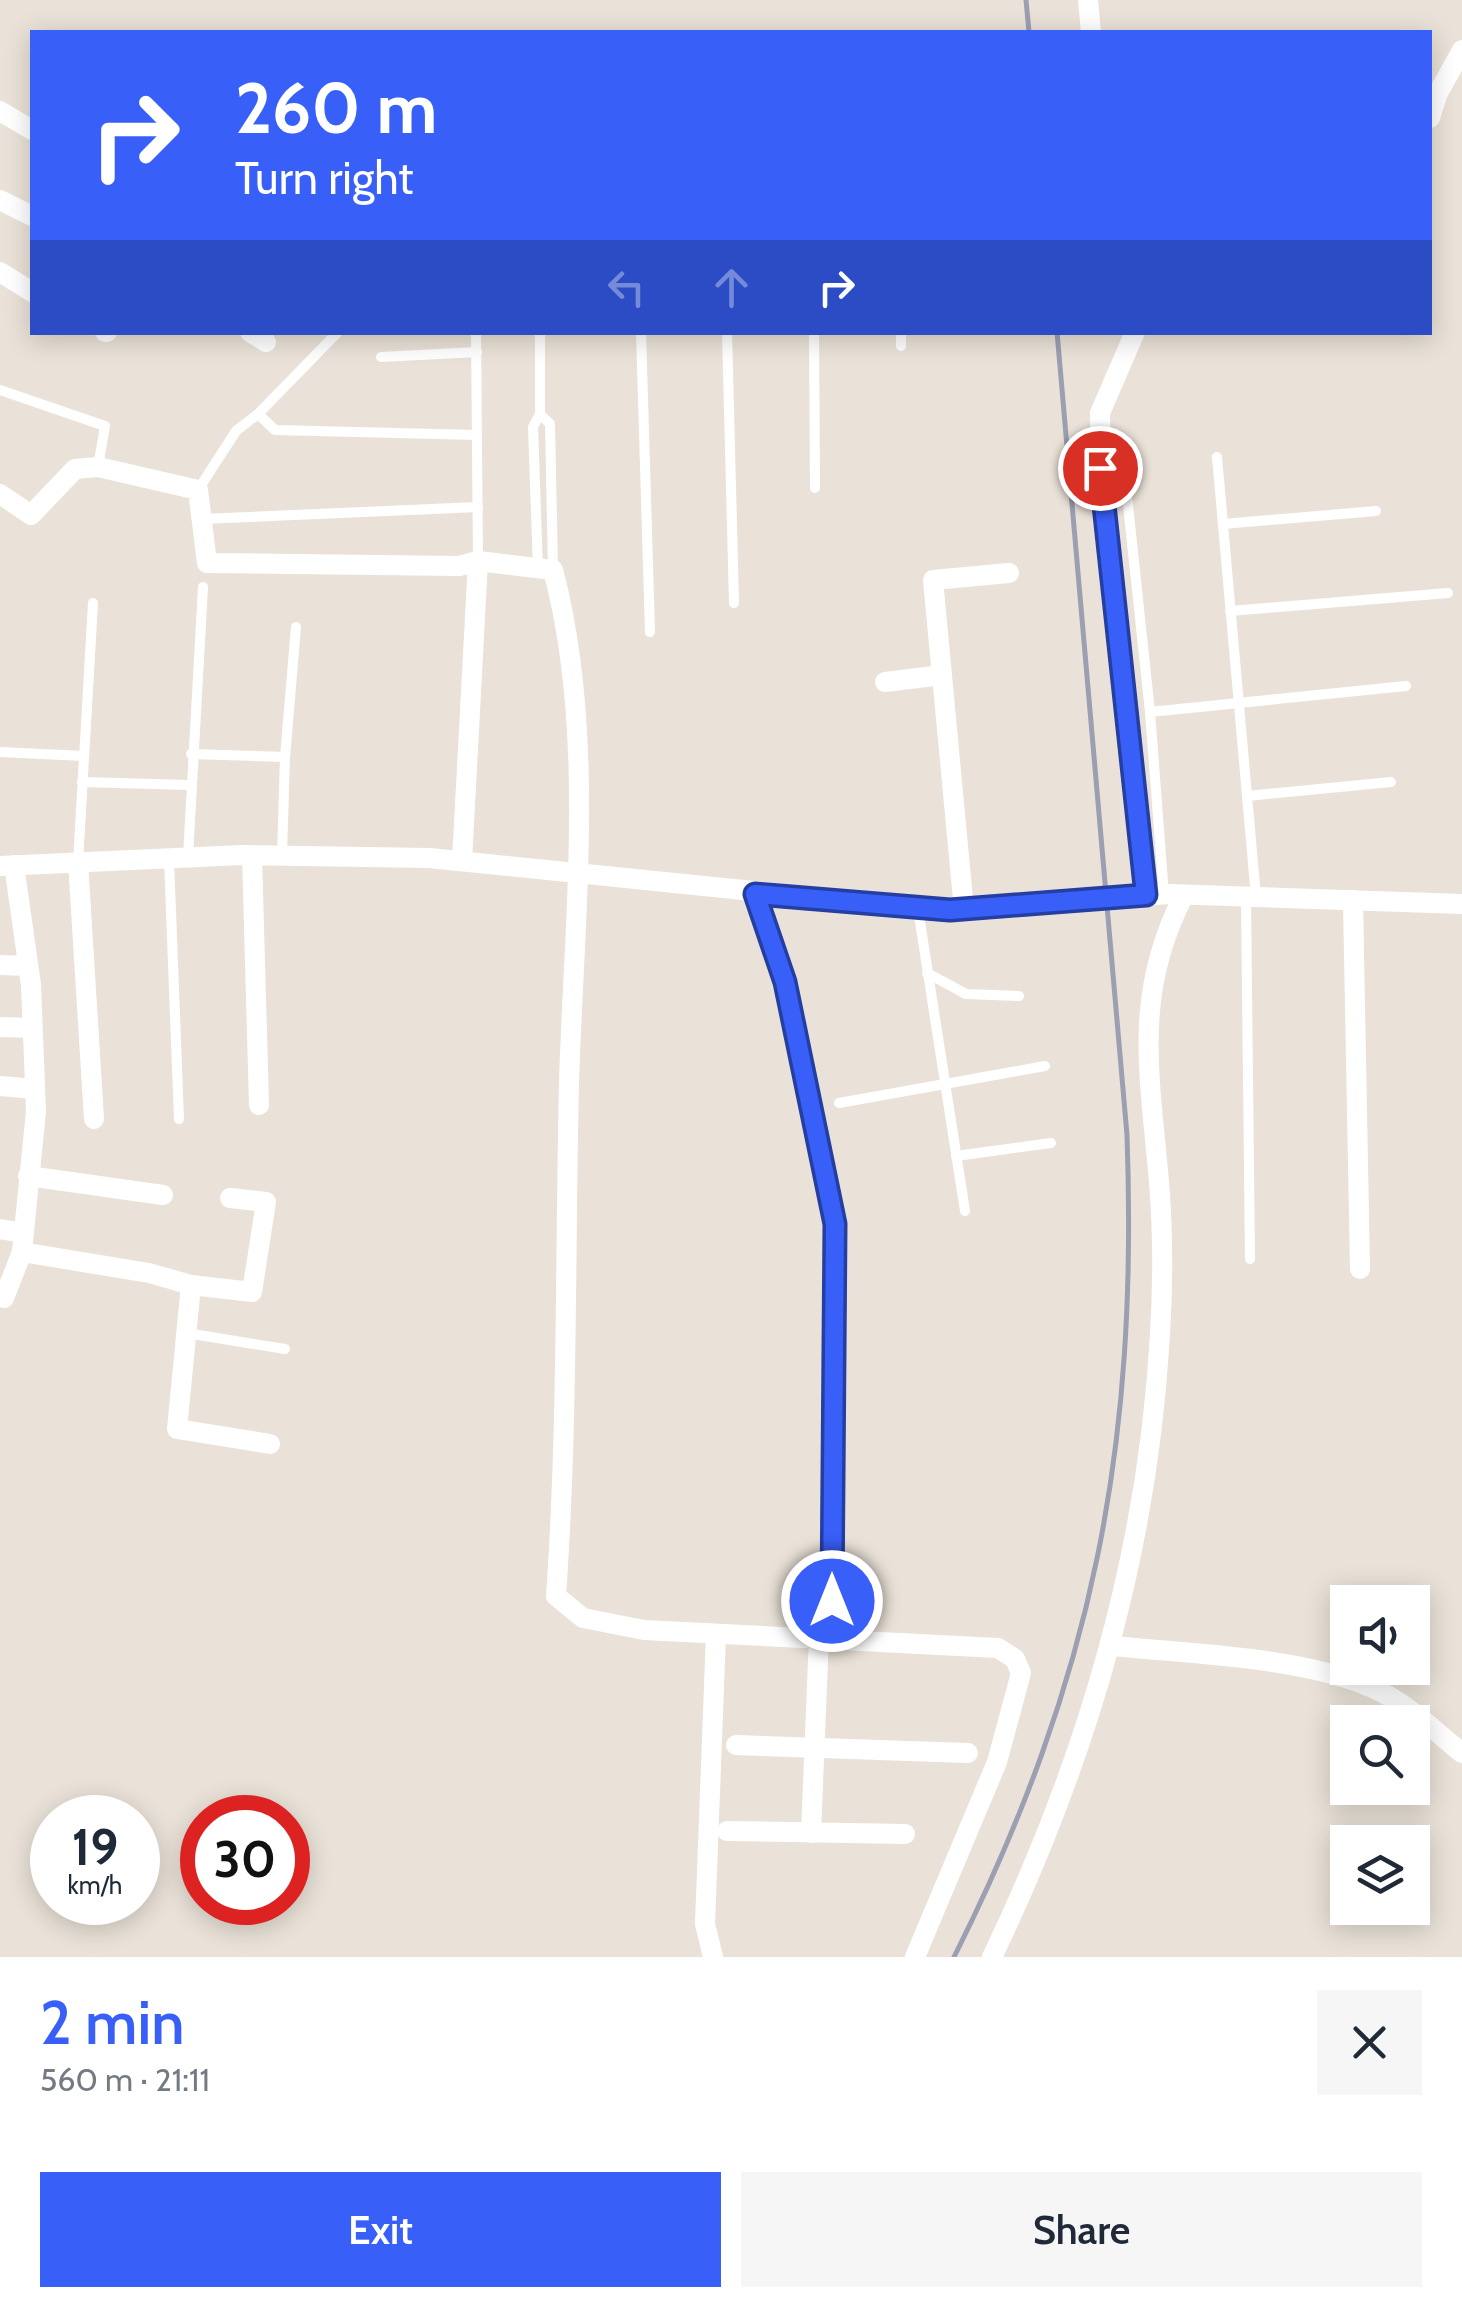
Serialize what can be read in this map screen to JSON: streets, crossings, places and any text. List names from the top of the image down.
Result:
{
  "page": {
    "turn": ["260 m", "Turn right"],
    "speed": "19 km/h",
    "limit": "30",
    "heading": ["2 min", "560 m · 21:11"],
    "buttons": ["Exit", "Share"]
  }
}
